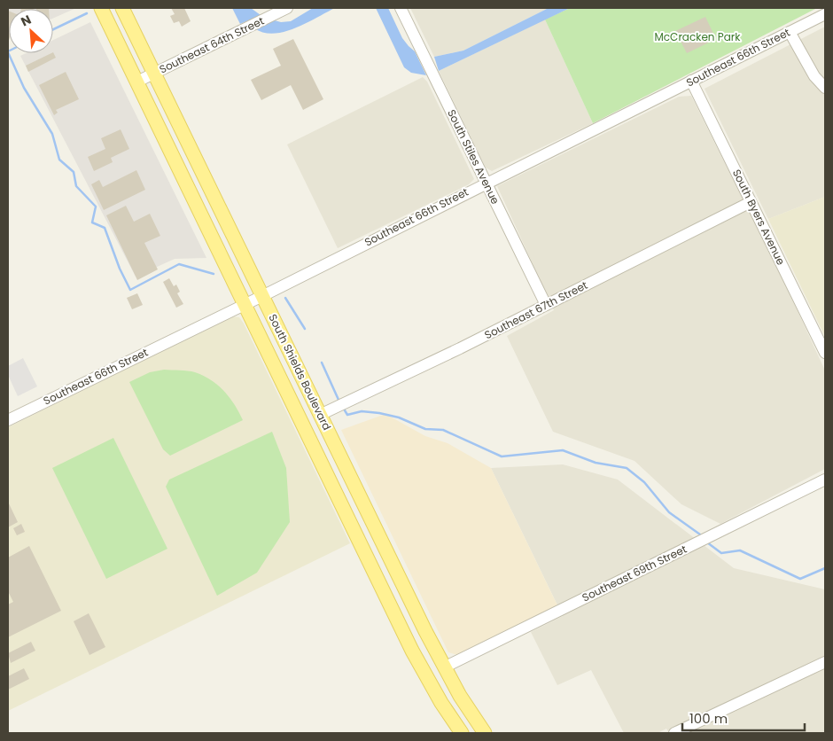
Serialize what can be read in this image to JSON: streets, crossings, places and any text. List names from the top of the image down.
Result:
{
  "streets": {
    "main road": ["South Shields Boulevard"],
    "street": [
      "Southeast 64th Street",
      "Southeast 66th Street",
      "South Stiles Avenue",
      "South Byers Avenue",
      "Southeast 67th Street",
      "Southeast 69th Street"
    ]
  },
  "crossings": [
    ["Southeast 64th Street", "South Shields Boulevard"],
    ["Southeast 66th Street", "South Stiles Avenue"],
    ["Southeast 66th Street", "South Byers Avenue"],
    ["Southeast 66th Street", "South Shields Boulevard"],
    ["South Stiles Avenue", "Southeast 67th Street"],
    ["South Byers Avenue", "Southeast 67th Street"],
    ["Southeast 67th Street", "South Shields Boulevard"],
    ["South Shields Boulevard", "Southeast 69th Street"]
  ],
  "parks": ["McCracken Park"],
  "scale_bar": "100 m",
  "north": "top left"
}
